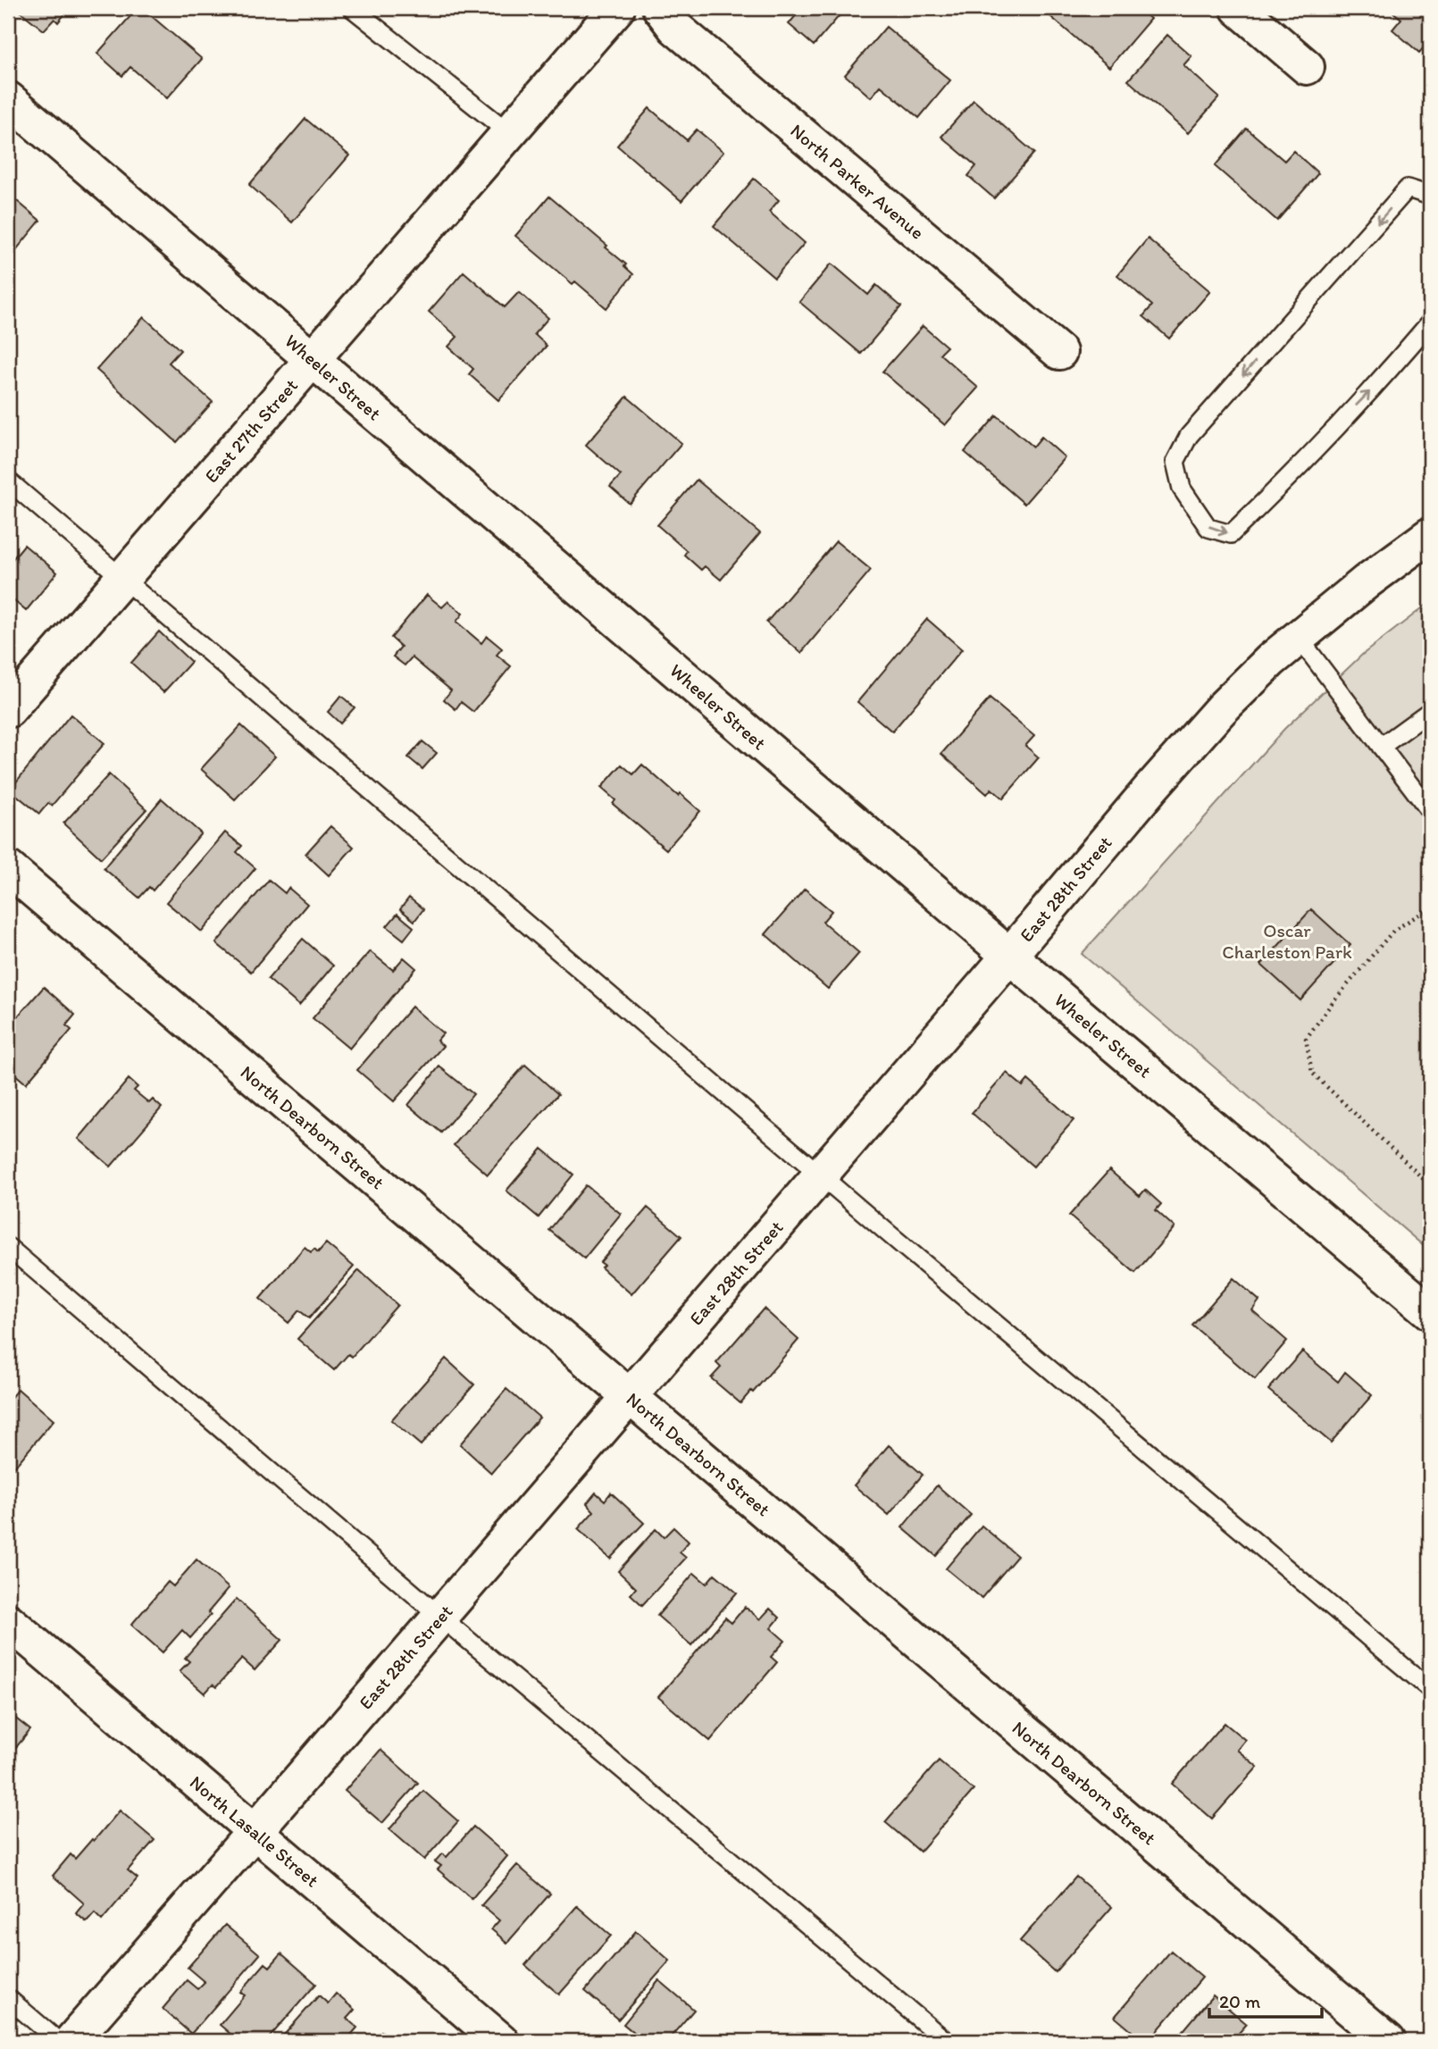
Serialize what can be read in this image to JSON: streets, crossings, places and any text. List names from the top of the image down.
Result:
{
  "streets": {
    "street": [
      "North Parker Avenue",
      "Wheeler Street",
      "East 27th Street",
      "East 28th Street",
      "North Dearborn Street",
      "North Lasalle Street"
    ]
  },
  "crossings": [
    ["Wheeler Street", "East 27th Street"],
    ["Wheeler Street", "East 28th Street"],
    ["East 28th Street", "North Dearborn Street"],
    ["East 28th Street", "North Lasalle Street"]
  ],
  "parks": ["Oscar Charleston Park"],
  "scale_bar": "20 m"
}
